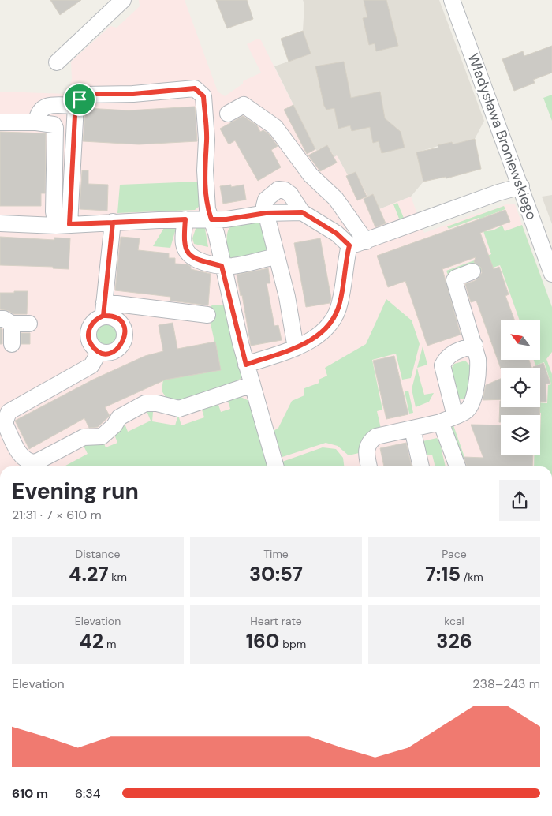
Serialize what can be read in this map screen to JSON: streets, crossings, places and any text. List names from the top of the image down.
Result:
{
  "streets": {
    "street": ["Władysława Broniewskiego"]
  },
  "north": "top left",
  "page": {
    "heading": ["Evening run", "21:31 · 7 × 610 m"],
    "stats": [
      ["Distance", "4.27 km"],
      ["Time", "30:57"],
      ["Pace", "7:15 /km"],
      ["Elevation", "42 m"],
      ["Heart rate", "160 bpm"],
      ["kcal", "326"]
    ],
    "chart": ["Elevation", "238–243 m"],
    "list": [
      {
        "name": "610 m",
        "note": "6:34"
      }
    ]
  }
}
